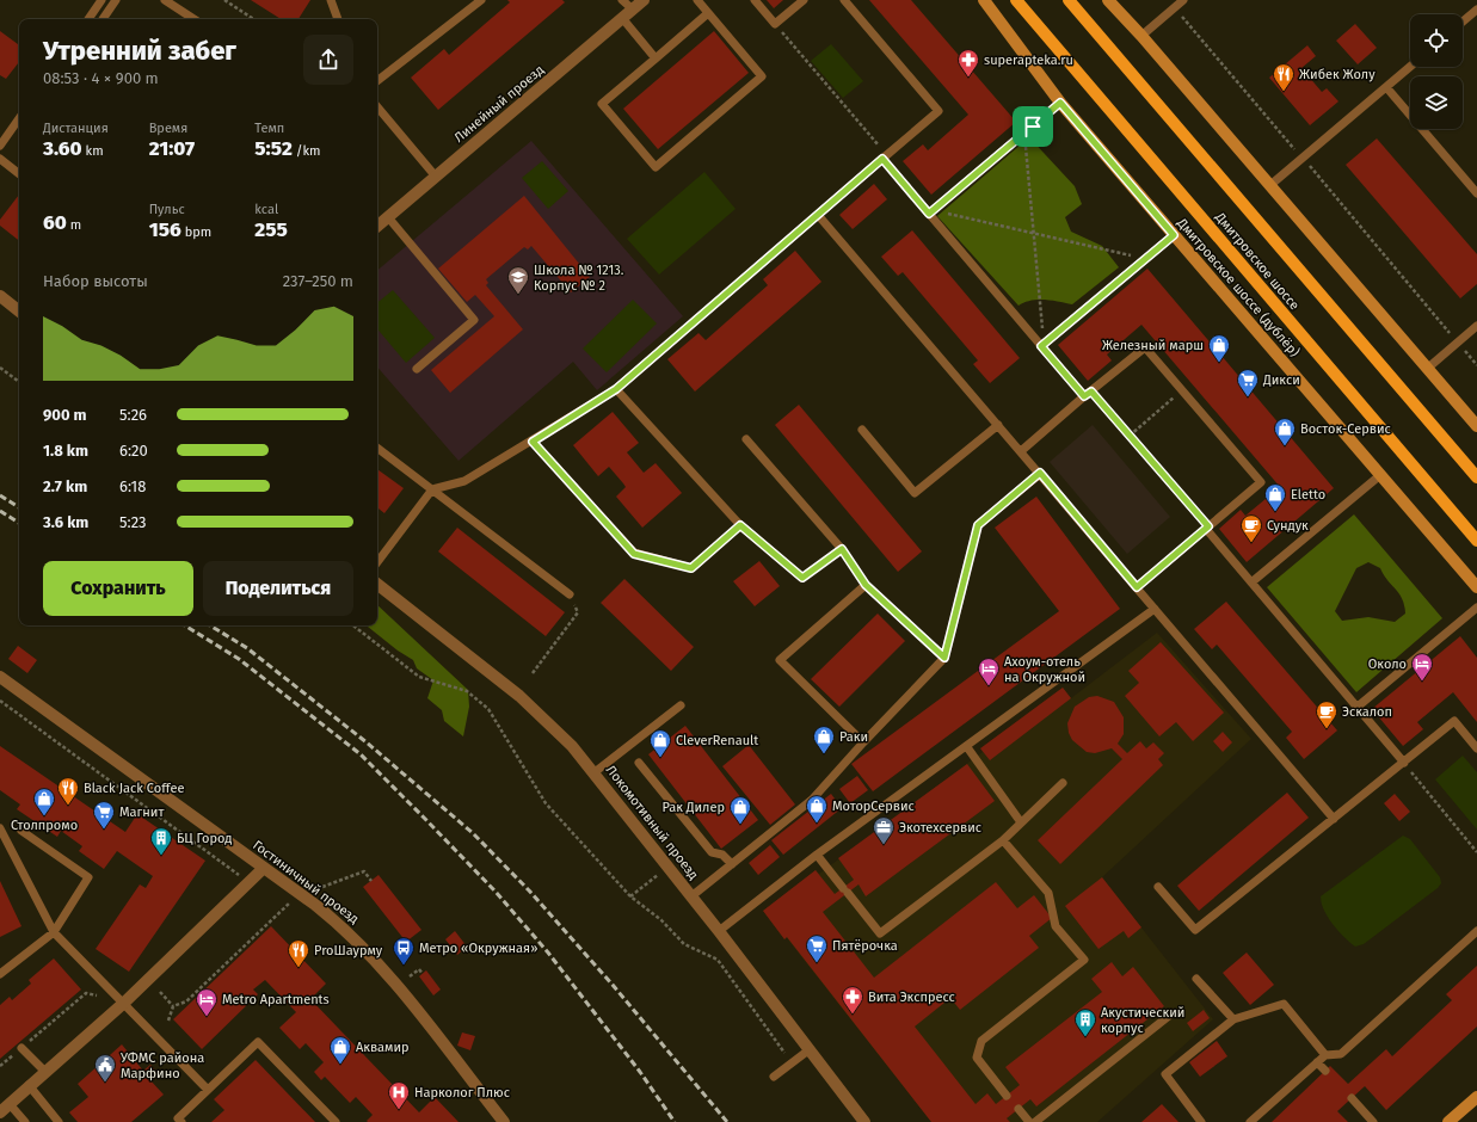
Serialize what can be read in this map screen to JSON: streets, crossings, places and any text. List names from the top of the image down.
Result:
{
  "streets": {
    "main road": ["Дмитровское шоссе", "Дмитровское шоссе (дублёр)"],
    "street": ["Линейный проезд", "Локомотивный проезд", "Гостиничный проезд"]
  },
  "places": {
    "pharmacy": ["superapteka.ru", "Вита Экспресс"],
    "restaurant": ["Жибек Жолу", "Black Jack Coffee", "ProШаурму"],
    "school or university": ["Школа № 1213. Корпус № 2"],
    "shop": [
      "Железный марш",
      "Восток-Сервис",
      "Eletto",
      "Раки",
      "CleverRenault",
      "Столпромо",
      "МоторСервис",
      "Рак Дилер",
      "Аквамир"
    ],
    "supermarket": ["Дикси", "Магнит", "Пятёрочка"],
    "cafe": ["Сундук", "Эскалоп"],
    "hotel": ["Около", "Ахоум-отель на Окружной", "Metro Apartments"],
    "office": ["Экотехсервис"],
    "building": ["БЦ Город", "Акустический корпус"],
    "bus stop": ["Метро «Окружная»"],
    "public building": ["УФМС района Марфино"],
    "hospital": ["Нарколог Плюс"]
  },
  "page": {
    "heading": ["Утренний забег", "08:53 · 4 × 900 m"],
    "stats": [
      ["Дистанция", "3.60 km"],
      ["Время", "21:07"],
      ["Темп", "5:52 /km"],
      ["60 m"],
      ["Пульс", "156 bpm"],
      ["kcal", "255"]
    ],
    "chart": ["Набор высоты", "237–250 m"],
    "list": [
      {
        "name": "900 m",
        "note": "5:26"
      },
      {
        "name": "1.8 km",
        "note": "6:20"
      },
      {
        "name": "2.7 km",
        "note": "6:18"
      },
      {
        "name": "3.6 km",
        "note": "5:23"
      }
    ],
    "buttons": ["Сохранить", "Поделиться"]
  }
}
